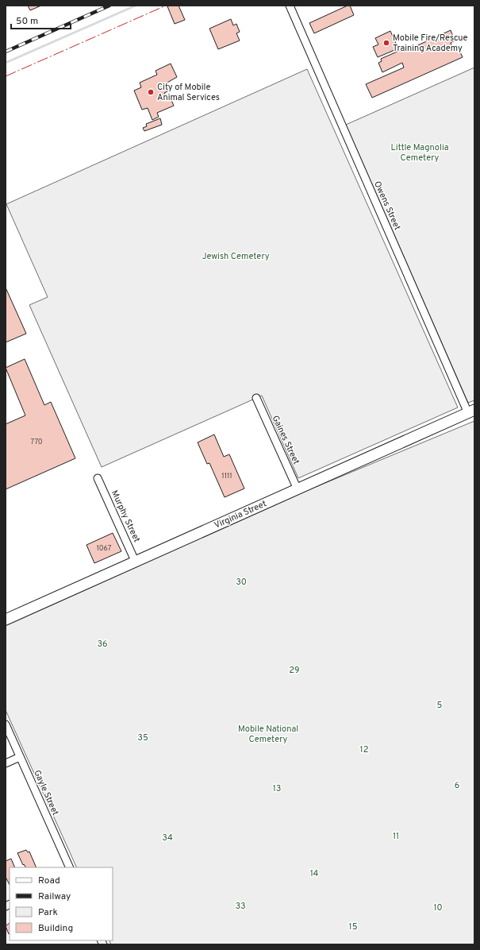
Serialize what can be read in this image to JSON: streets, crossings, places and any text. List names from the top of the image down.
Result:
{
  "streets": {
    "street": [
      "Owens Street",
      "Gaines Street",
      "Virginia Street",
      "Murphy Street",
      "Gayle Street"
    ]
  },
  "crossings": [
    ["Owens Street", "Virginia Street"],
    ["Gaines Street", "Virginia Street"],
    ["Virginia Street", "Murphy Street"]
  ],
  "parks": [
    "Little Magnolia Cemetery",
    "Jewish Cemetery",
    "30",
    "36",
    "29",
    "5",
    "Mobile National Cemetery",
    "35",
    "12",
    "6",
    "13",
    "11",
    "34",
    "14",
    "33",
    "10",
    "15"
  ],
  "places": ["Mobile Fire/Rescue Training Academy", "City of Mobile Animal Services"],
  "house_numbers": ["770", "1111", "1067"],
  "legend": [
    "Road",
    "Railway",
    "Park",
    "Building"
  ],
  "scale_bar": "50 m"
}
